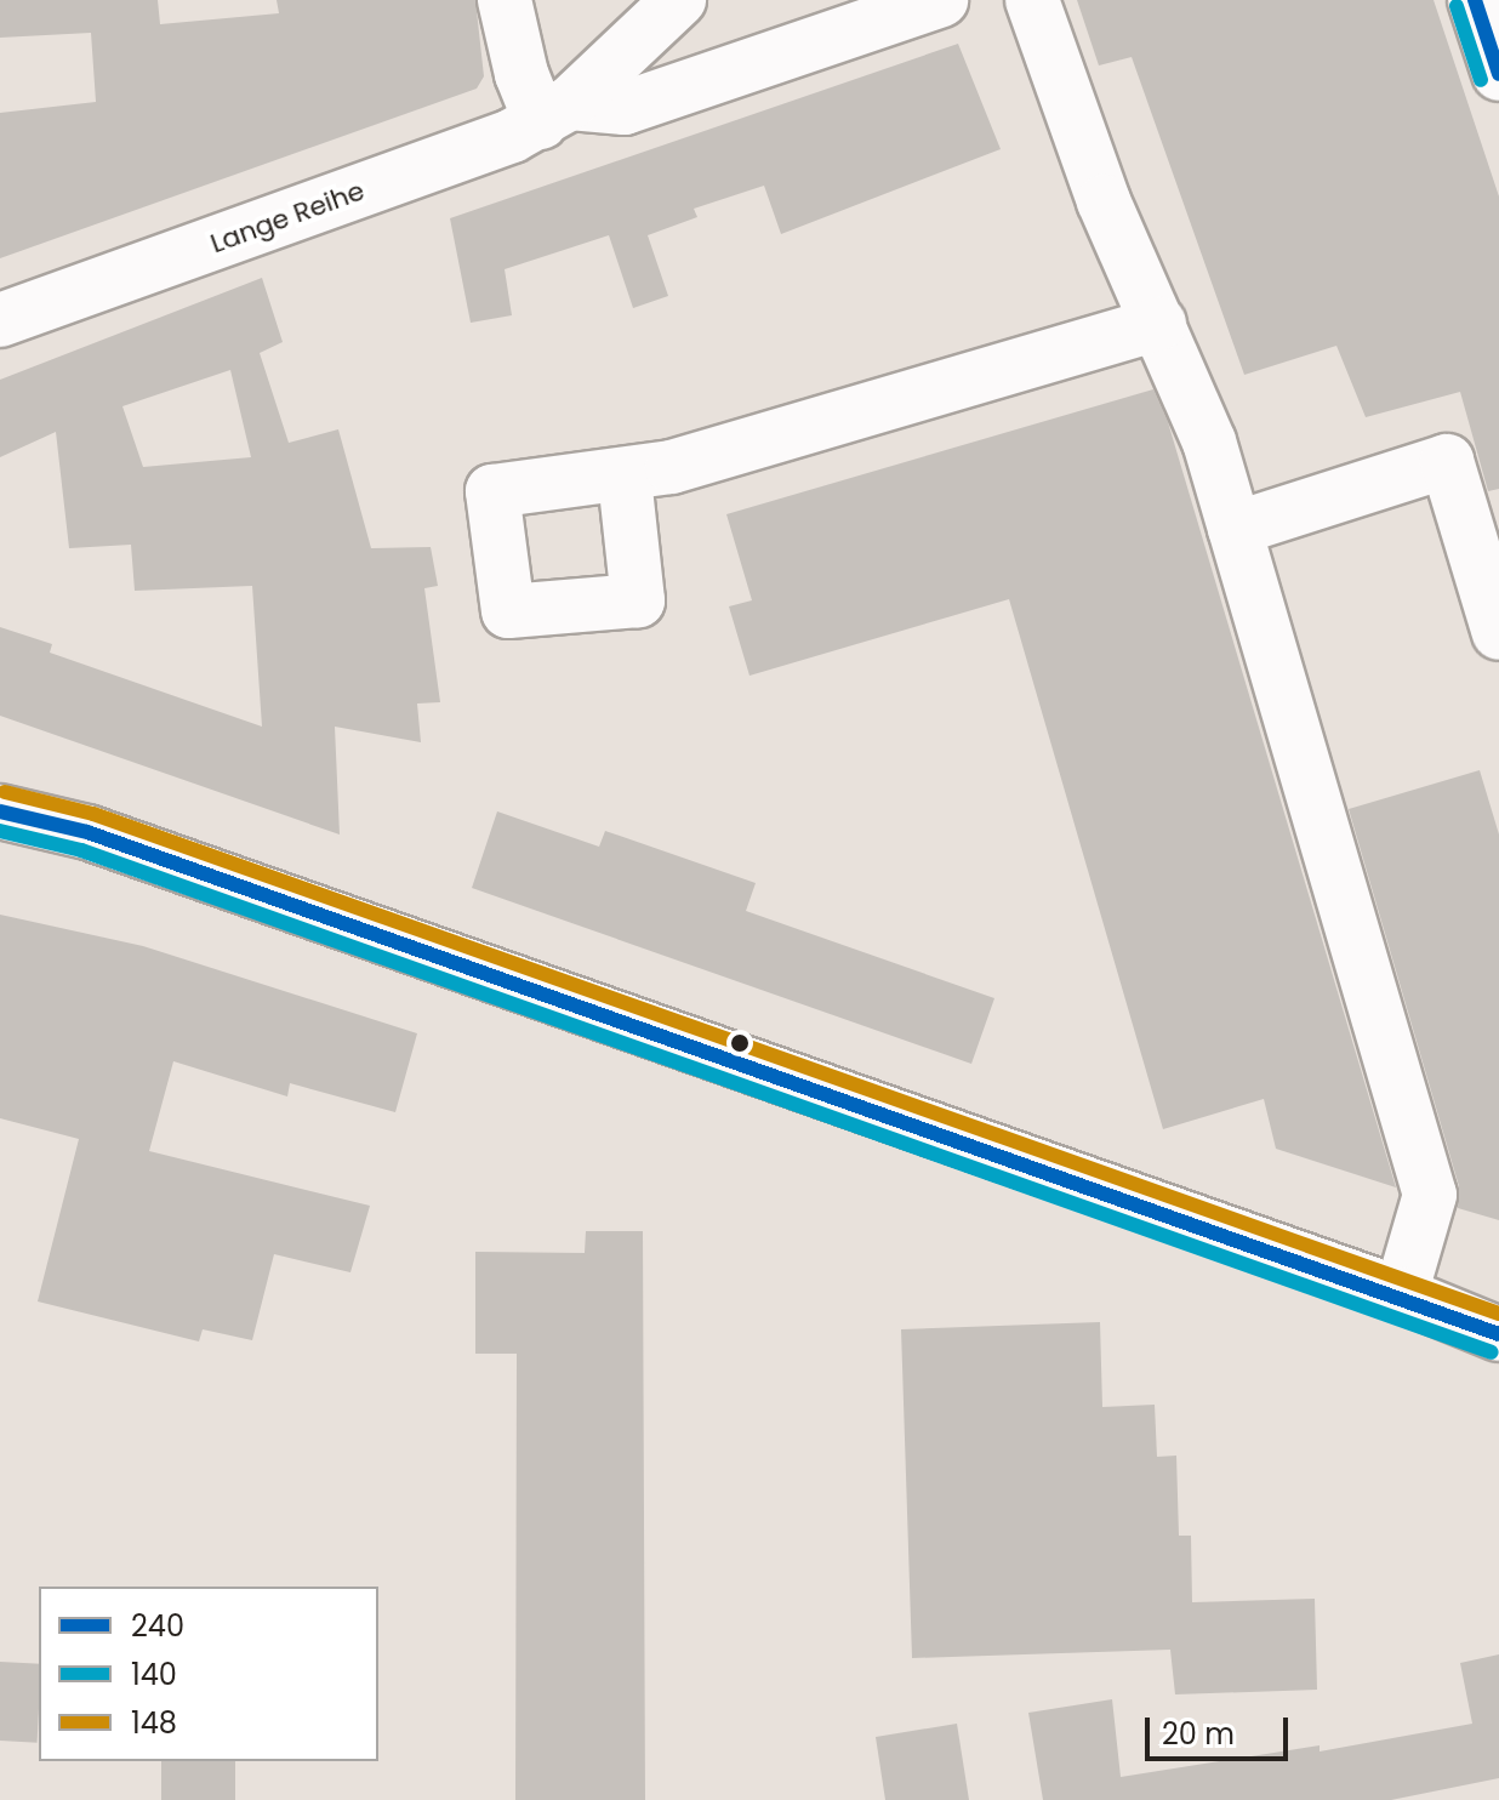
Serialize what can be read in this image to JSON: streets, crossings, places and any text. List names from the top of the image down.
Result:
{
  "streets": {
    "street": ["Lange Reihe"]
  },
  "lines": ["transit line 240", "transit line 140", "transit line 148"],
  "legend": ["240", "140", "148"],
  "scale_bar": "20 m"
}
